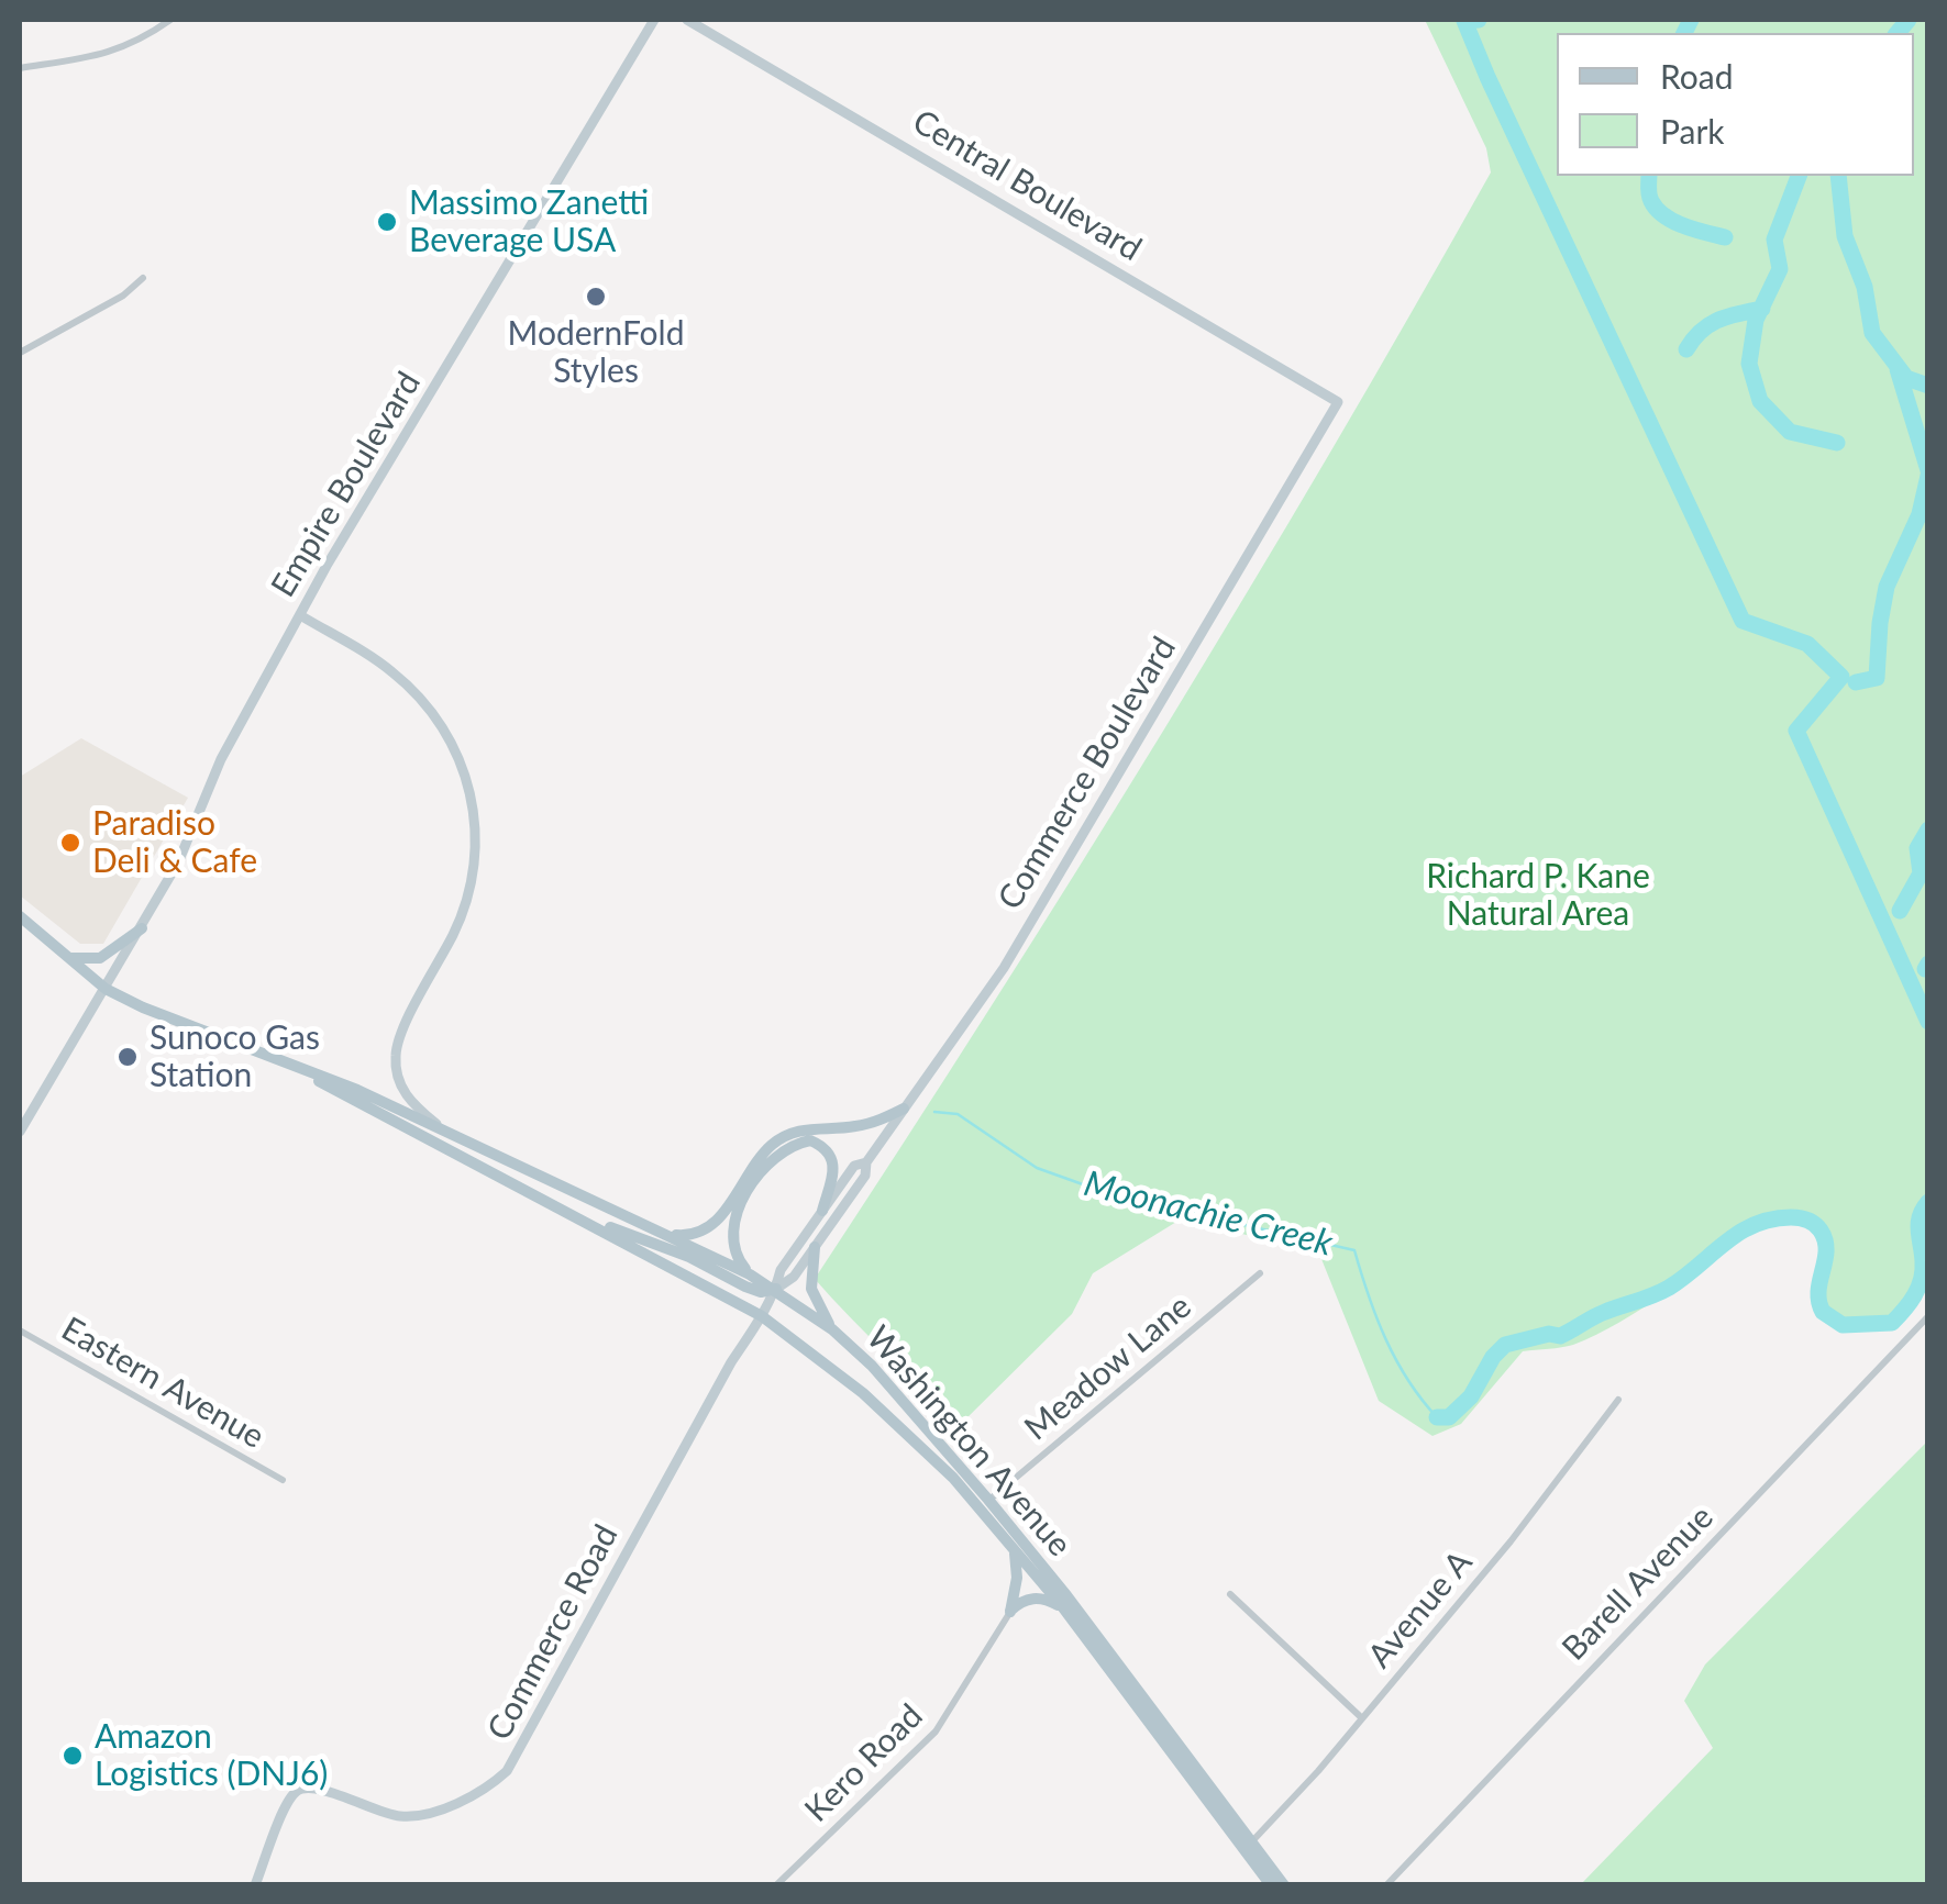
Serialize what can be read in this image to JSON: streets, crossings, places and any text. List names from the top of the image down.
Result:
{
  "streets": {
    "main road": ["Washington Avenue"],
    "street": [
      "Central Boulevard",
      "Empire Boulevard",
      "Commerce Boulevard",
      "Meadow Lane",
      "Eastern Avenue",
      "Barell Avenue",
      "Avenue A",
      "Commerce Road",
      "Kero Road"
    ]
  },
  "crossings": [
    ["Central Boulevard", "Commerce Boulevard"],
    ["Empire Boulevard", "Washington Avenue"],
    ["Commerce Boulevard", "Washington Avenue"],
    ["Commerce Boulevard", "Commerce Road"],
    ["Meadow Lane", "Washington Avenue"],
    ["Washington Avenue", "Avenue A"],
    ["Washington Avenue", "Commerce Road"]
  ],
  "water": ["Moonachie Creek"],
  "parks": ["Richard P. Kane Natural Area"],
  "places": [
    "Massimo Zanetti Beverage USA",
    "ModernFold Styles",
    "Paradiso Deli & Cafe",
    "Sunoco Gas Station",
    "Amazon Logistics (DNJ6)"
  ],
  "legend": ["Road", "Park"]
}
